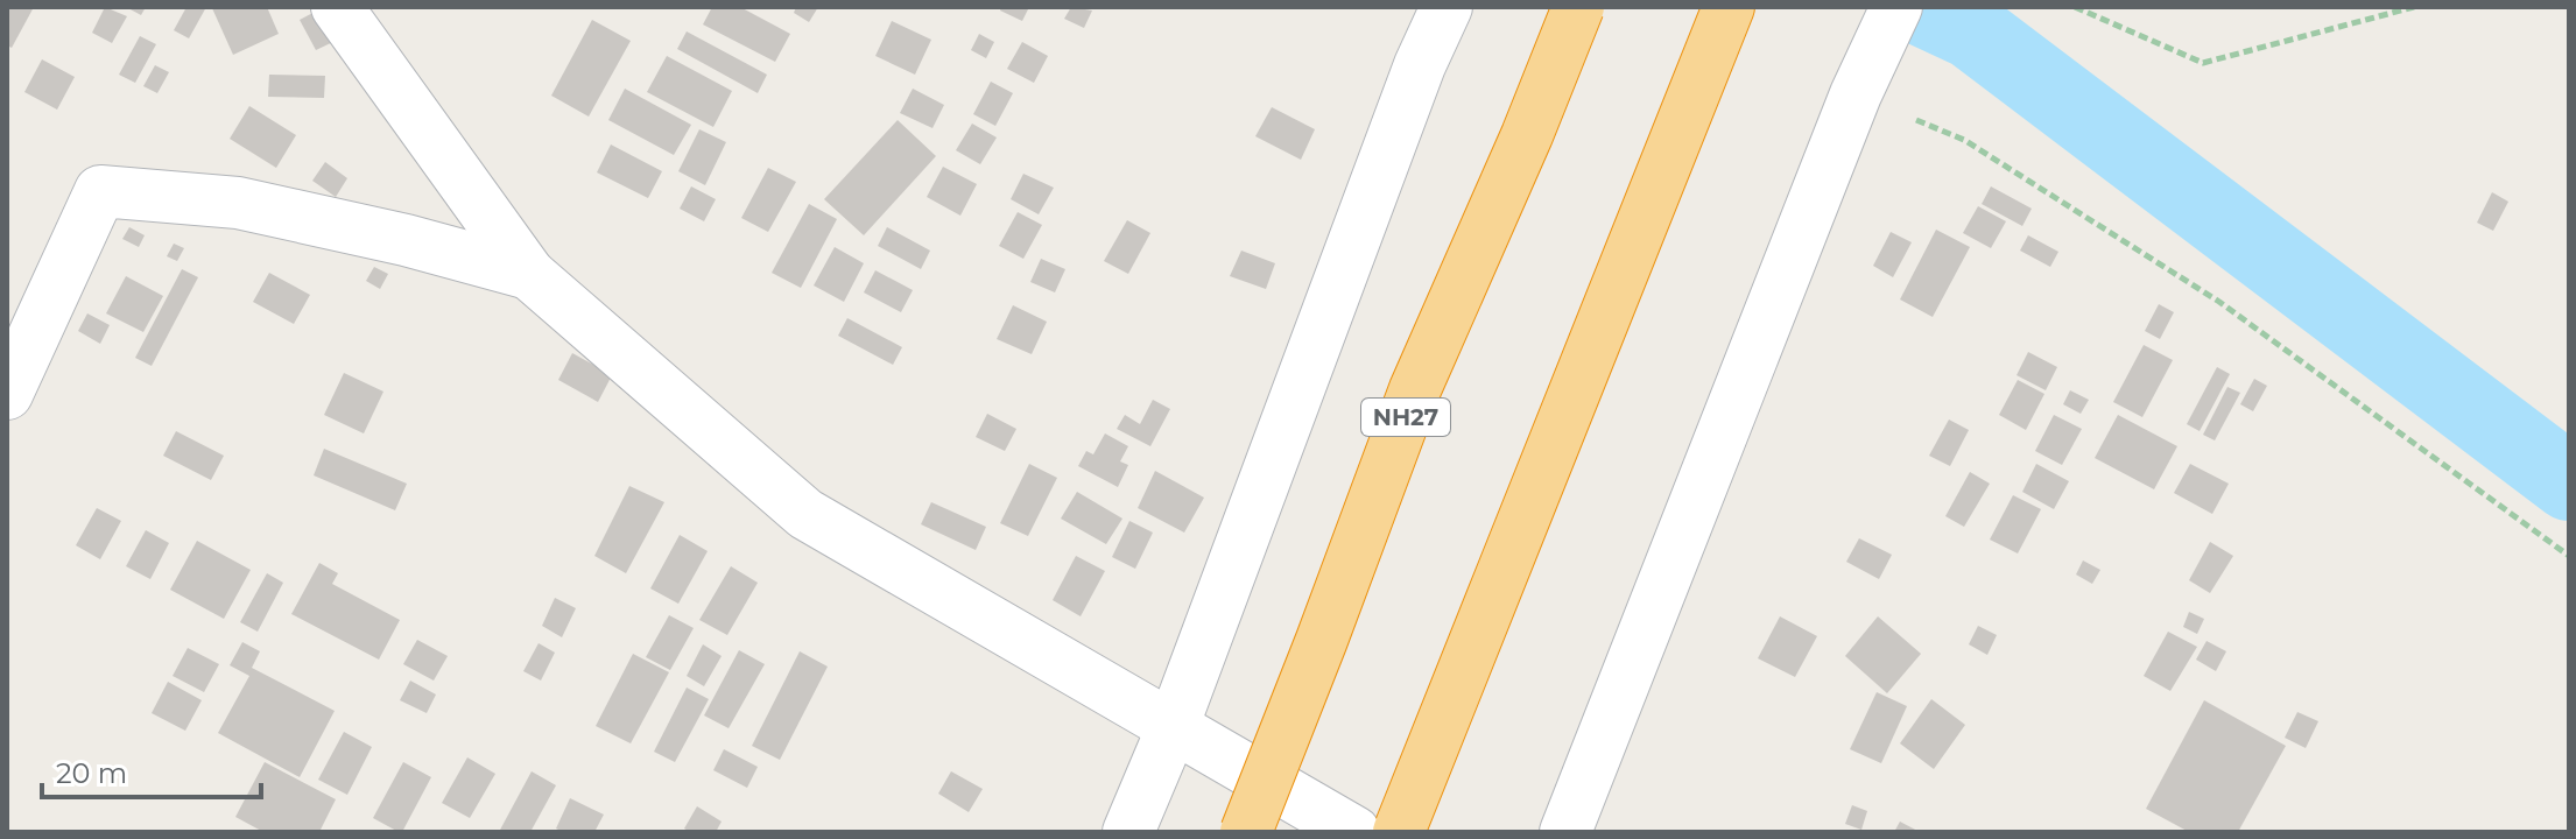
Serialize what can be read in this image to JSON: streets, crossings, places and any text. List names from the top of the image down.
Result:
{
  "streets": {
    "highway": ["NH27"]
  },
  "scale_bar": "20 m"
}
